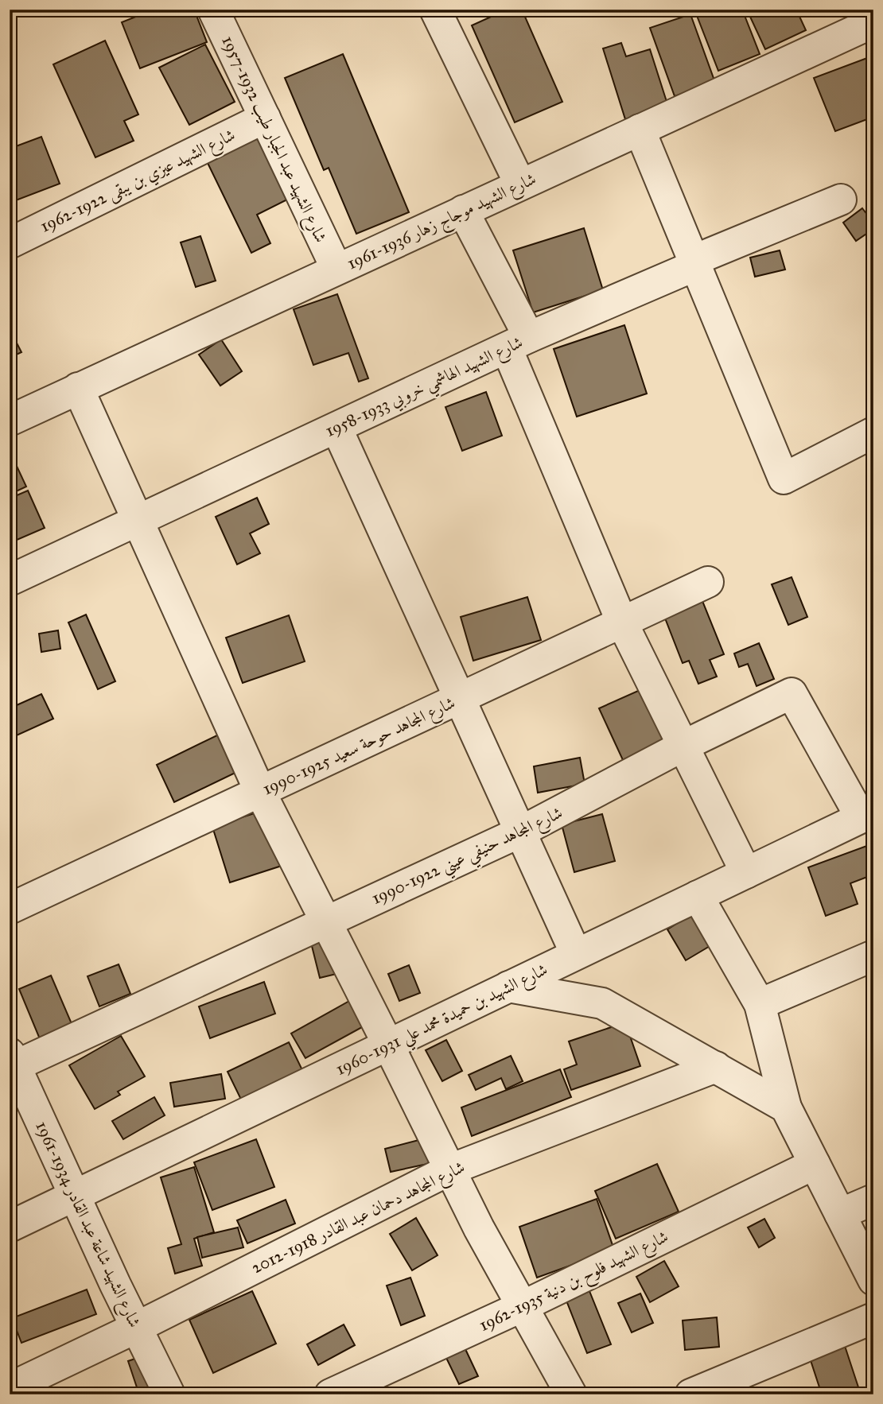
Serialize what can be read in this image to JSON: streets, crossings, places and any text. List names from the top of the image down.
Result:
{
  "streets": {
    "street": [
      "شارع الشهيد عبد الجبار طيب 1932-1957",
      "شارع الشهيد عيزي بن يبقى 1922-1962",
      "شارع الشهيد موجاج زهار 1936-1961",
      "شارع الشهيد الهاشمي خروبي 1933-1958",
      "شارع المجاهد حوحة سعيد 1925-1990",
      "شارع المجاهد حنيفي عيني 1922-1990",
      "شارع الشهيد بن حميدة محمد علي 1931-1960",
      "شارع المجاهد دحمان عبد القادر 1918-2012",
      "شارع الشهيد شاعة عبد القادر 1934-1961",
      "شارع الشهيد فلوح بن دنية 1935-1962"
    ]
  },
  "crossings": [
    ["شارع الشهيد عبد الجبار طيب 1932-1957", "شارع الشهيد عيزي بن يبقى 1922-1962"],
    ["شارع الشهيد عبد الجبار طيب 1932-1957", "شارع الشهيد موجاج زهار 1936-1961"],
    ["شارع المجاهد حنيفي عيني 1922-1990", "شارع الشهيد بن حميدة محمد علي 1931-1960"],
    ["شارع المجاهد حنيفي عيني 1922-1990", "شارع الشهيد شاعة عبد القادر 1934-1961"],
    ["شارع الشهيد بن حميدة محمد علي 1931-1960", "شارع الشهيد شاعة عبد القادر 1934-1961"],
    ["شارع المجاهد دحمان عبد القادر 1918-2012", "شارع الشهيد شاعة عبد القادر 1934-1961"]
  ]
}
